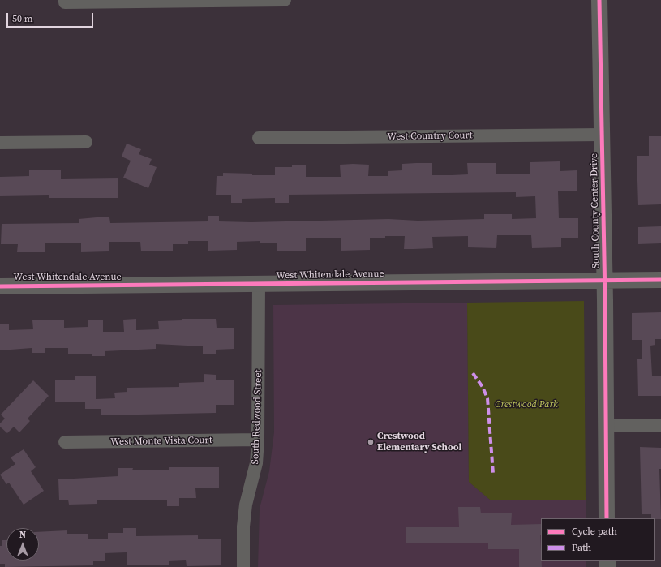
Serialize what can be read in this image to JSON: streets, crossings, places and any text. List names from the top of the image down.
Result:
{
  "streets": {
    "street": [
      "West Country Court",
      "South County Center Drive",
      "West Whitendale Avenue",
      "South Redwood Street",
      "West Monte Vista Court"
    ]
  },
  "crossings": [
    ["West Country Court", "South County Center Drive"],
    ["South County Center Drive", "West Whitendale Avenue"],
    ["West Whitendale Avenue", "South Redwood Street"],
    ["South Redwood Street", "West Monte Vista Court"]
  ],
  "parks": ["Crestwood Park"],
  "places": ["Crestwood Elementary School"],
  "legend": ["Cycle path", "Path"],
  "scale_bar": "50 m",
  "north": "top"
}
